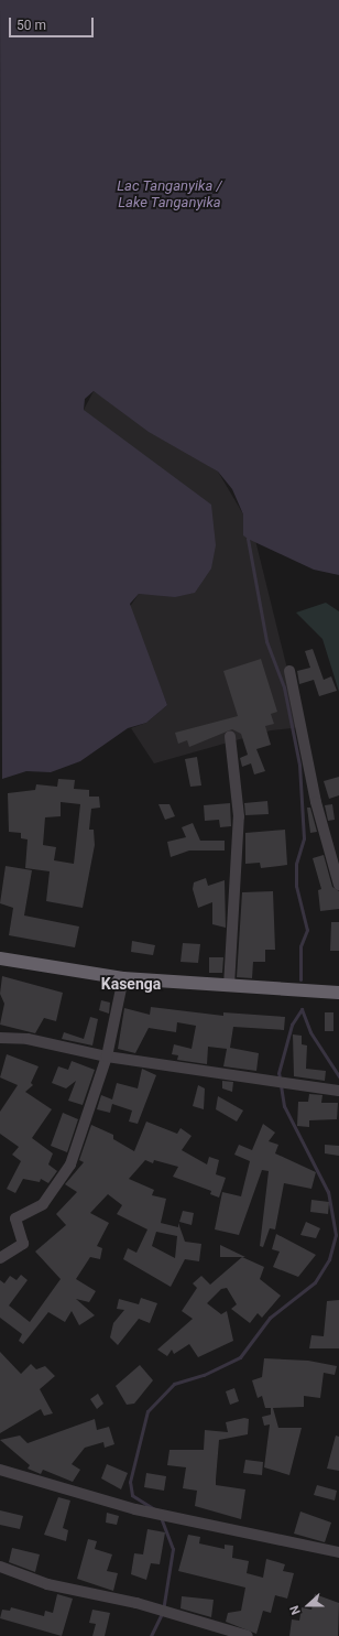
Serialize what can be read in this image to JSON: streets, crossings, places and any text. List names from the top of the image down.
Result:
{
  "districts": ["Kasenga"],
  "water": ["Lac Tanganyika / Lake Tanganyika"],
  "scale_bar": "50 m",
  "north": "left"
}
